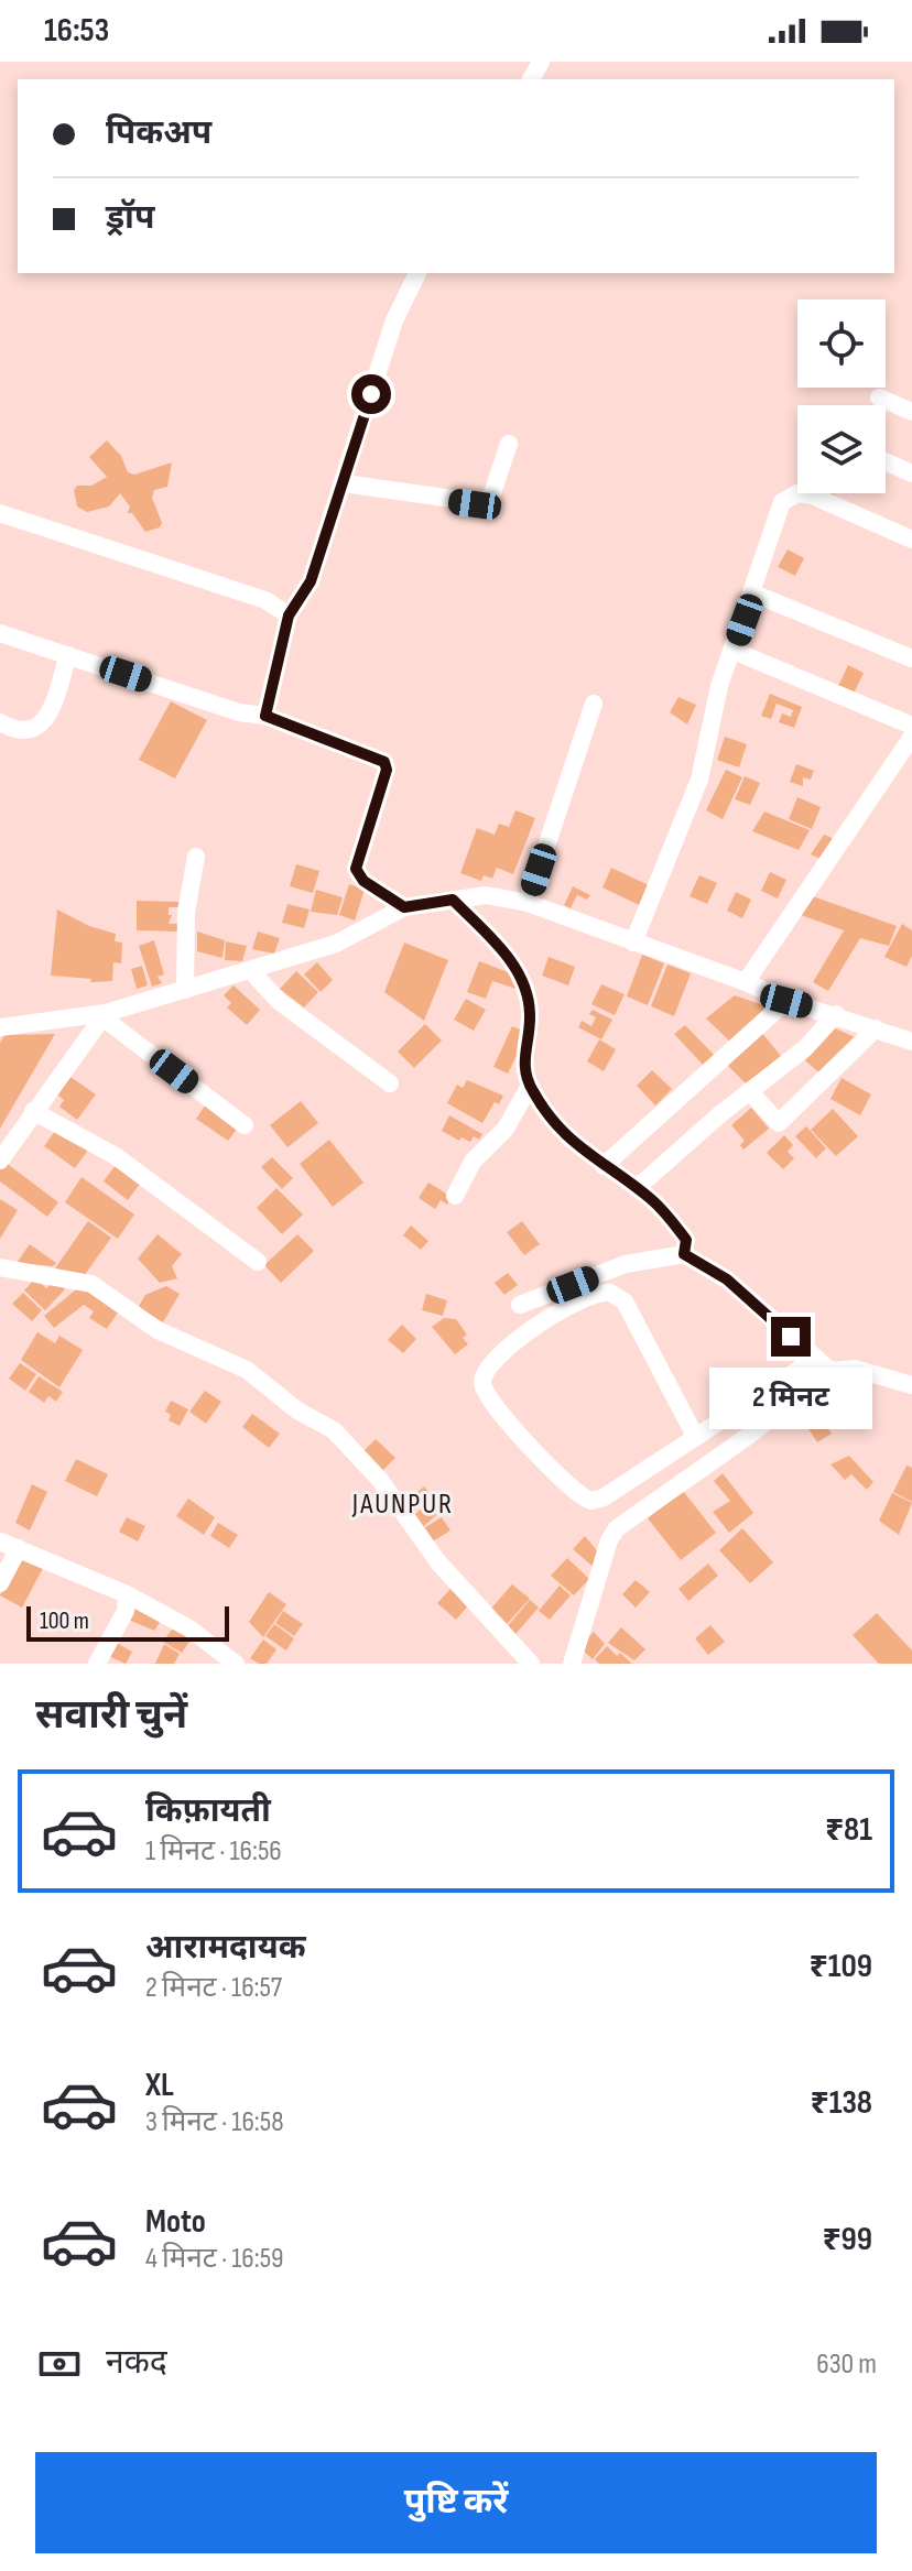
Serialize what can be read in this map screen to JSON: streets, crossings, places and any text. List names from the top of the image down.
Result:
{
  "districts": ["JAUNPUR"],
  "scale_bar": "100 m",
  "page": {
    "status": "16:53",
    "banner": ["पिकअप", "ड्रॉप"],
    "bubble": "2 मिनट",
    "scale": "100 m",
    "heading": "सवारी चुनें",
    "list": [
      {
        "name": "किफ़ायती",
        "note": "1 मिनट · 16:56",
        "value": "₹81"
      },
      {
        "name": "आरामदायक",
        "note": "2 मिनट · 16:57",
        "value": "₹109"
      },
      {
        "name": "XL",
        "note": "3 मिनट · 16:58",
        "value": "₹138"
      },
      {
        "name": "Moto",
        "note": "4 मिनट · 16:59",
        "value": "₹99"
      }
    ],
    "pay": ["नकद", "630 m"],
    "buttons": "पुष्टि करें"
  }
}
